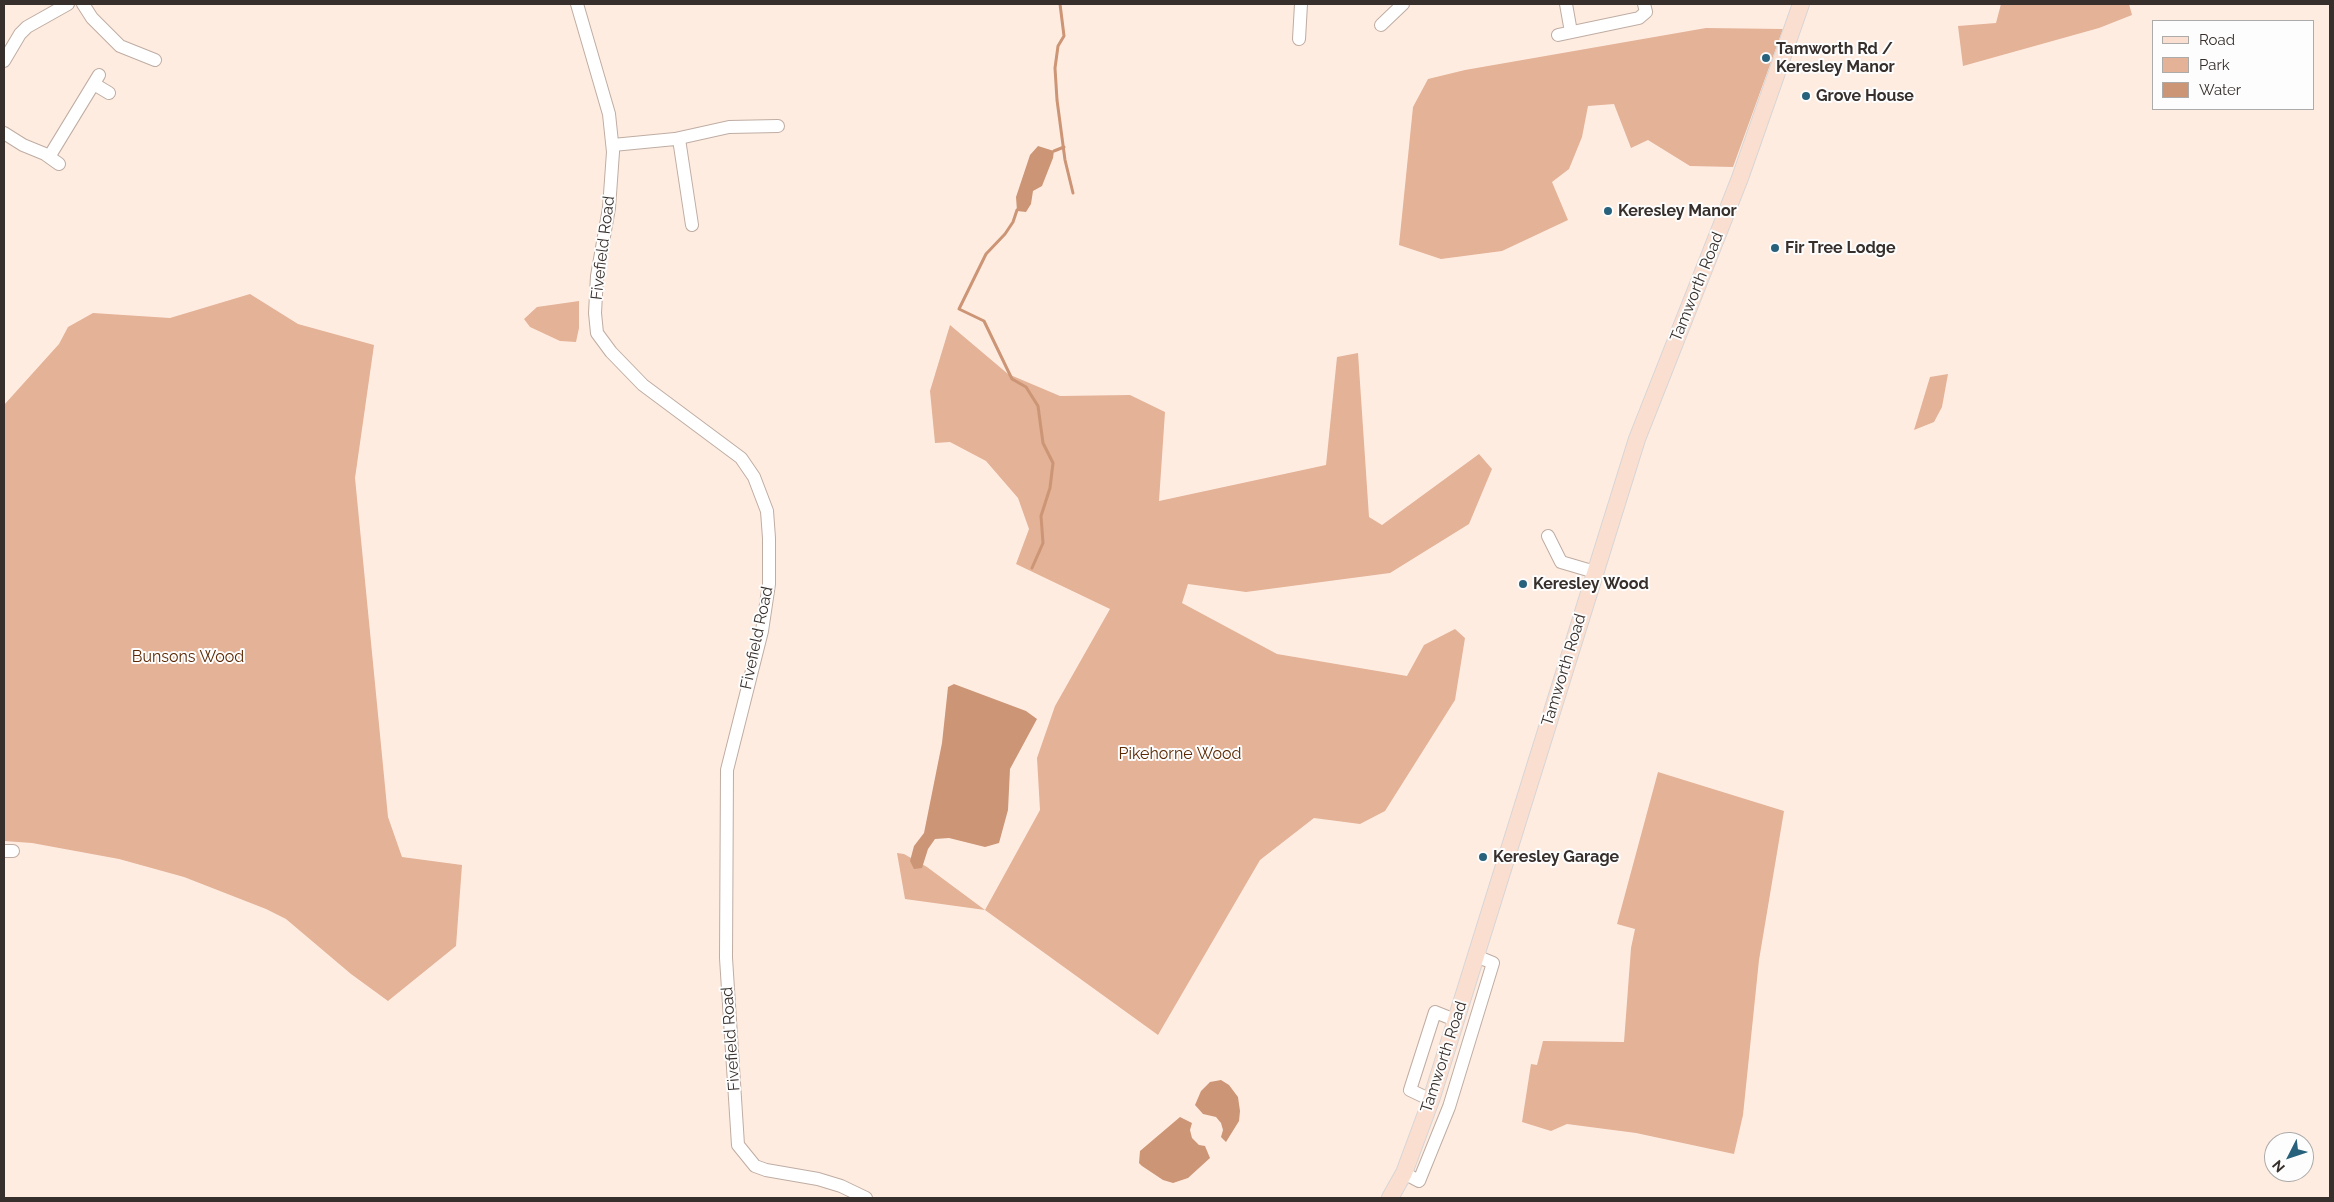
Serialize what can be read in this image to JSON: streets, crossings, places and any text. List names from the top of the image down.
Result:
{
  "streets": {
    "main road": ["Tamworth Road"],
    "street": ["Fivefield Road"]
  },
  "parks": ["Bunsons Wood", "Pikehorne Wood"],
  "places": [
    "Tamworth Rd / Keresley Manor",
    "Grove House",
    "Keresley Manor",
    "Fir Tree Lodge",
    "Keresley Wood",
    "Keresley Garage"
  ],
  "legend": ["Road", "Park", "Water"],
  "north": "bottom left"
}
